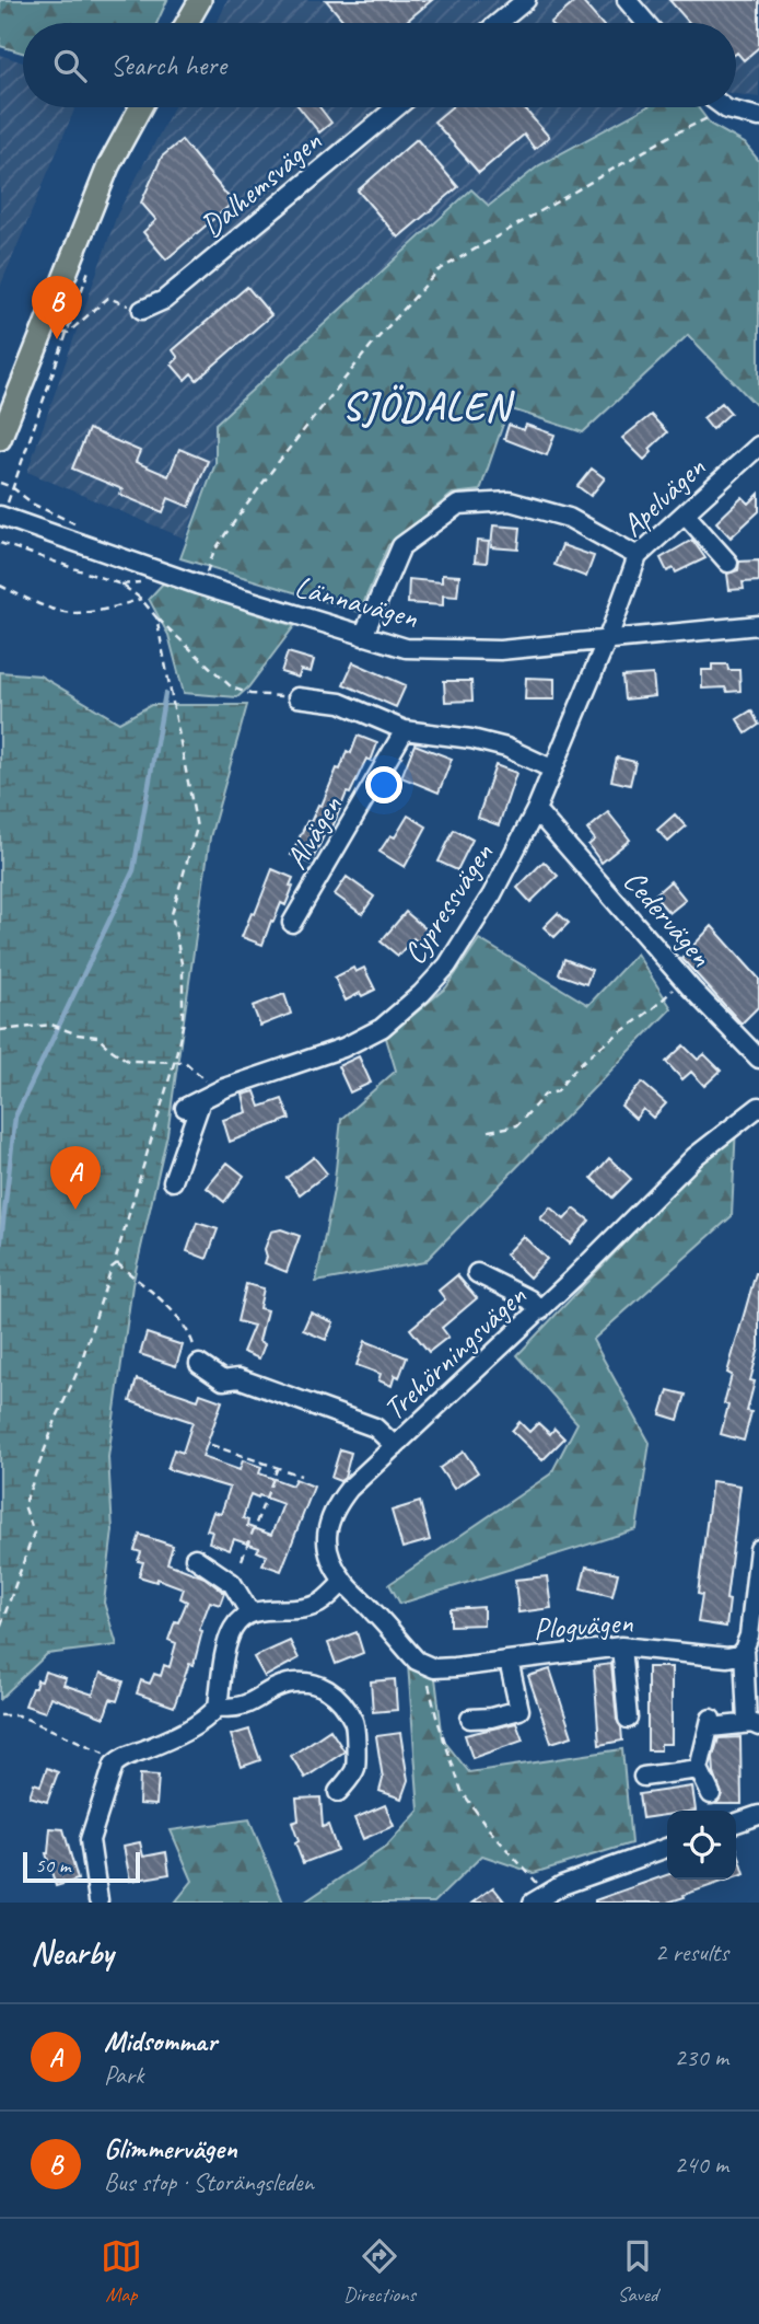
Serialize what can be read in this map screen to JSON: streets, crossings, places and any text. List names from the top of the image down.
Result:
{
  "streets": {
    "street": [
      "Dalhemsvägen",
      "Apelvägen",
      "Lännavägen",
      "Alvägen",
      "Cypressvägen",
      "Cedervägen",
      "Trehörningsvägen",
      "Plogvägen"
    ]
  },
  "crossings": [
    ["Apelvägen", "Lännavägen"],
    ["Apelvägen", "Cypressvägen"],
    ["Lännavägen", "Cypressvägen"],
    ["Cypressvägen", "Cedervägen"],
    ["Trehörningsvägen", "Plogvägen"]
  ],
  "districts": ["SJÖDALEN"],
  "scale_bar": "50 m",
  "page": {
    "search": "Search here",
    "pins": ["B", "A"],
    "scale": "50 m",
    "heading": ["Nearby", "2 results"],
    "list": [
      {
        "mark": "A",
        "name": "Midsommar",
        "note": "Park",
        "value": "230 m"
      },
      {
        "mark": "B",
        "name": "Glimmervägen",
        "note": "Bus stop · Storängsleden",
        "value": "240 m"
      }
    ],
    "nav": ["Map", "Directions", "Saved"]
  }
}
